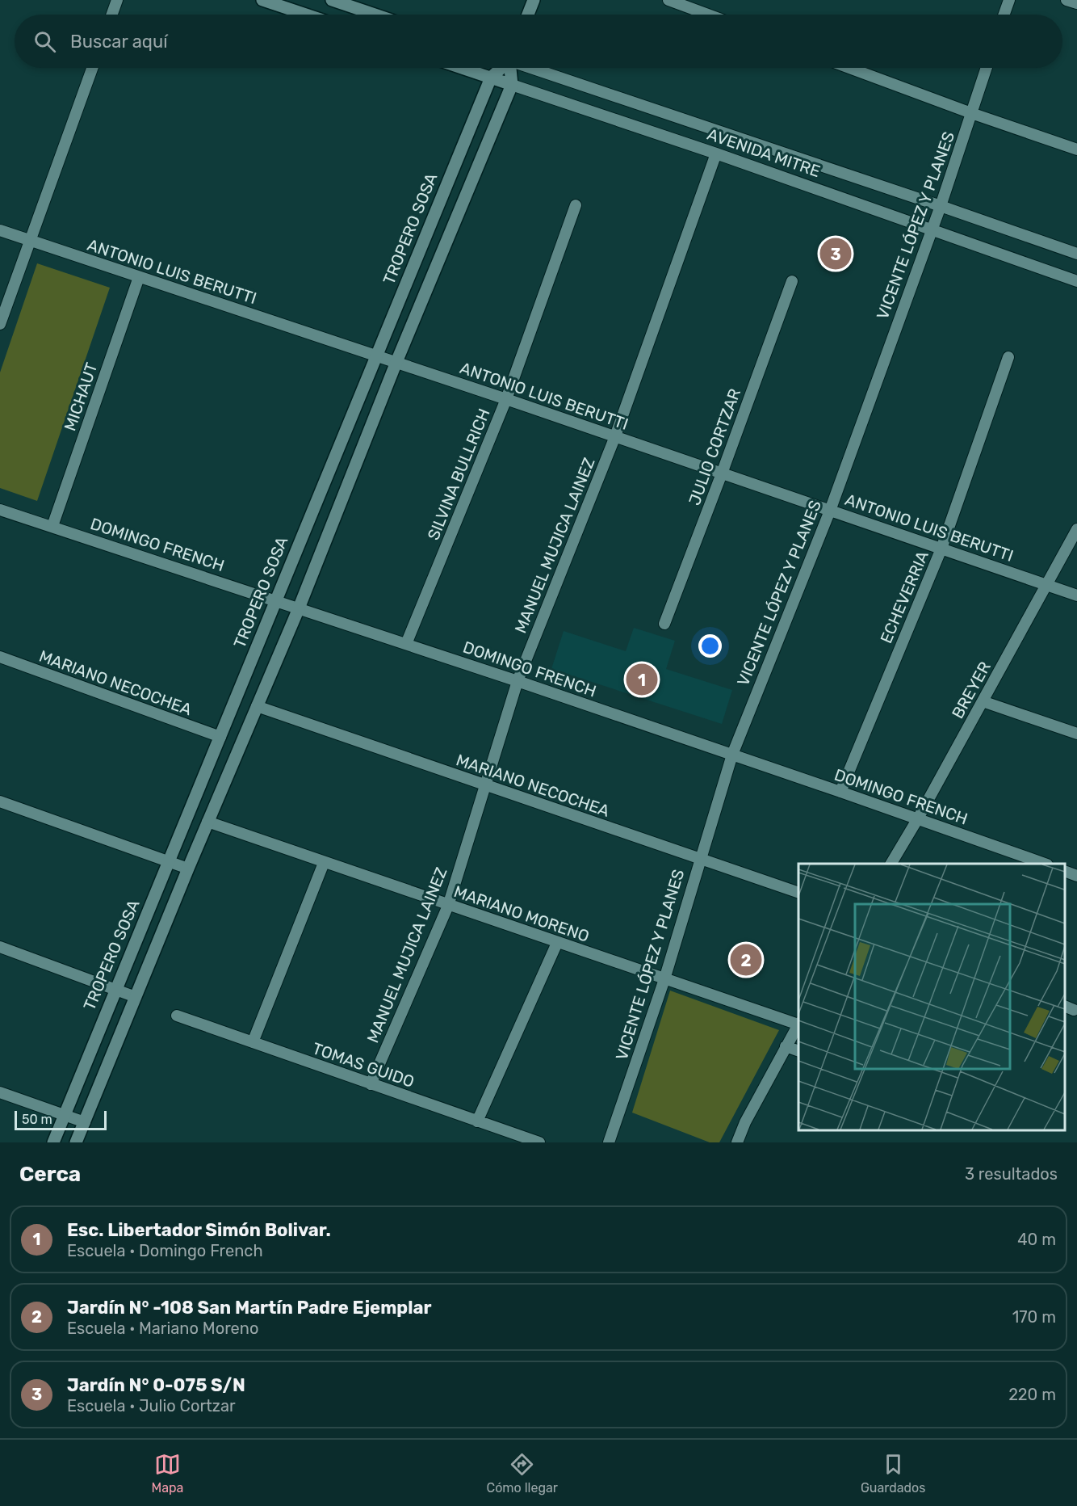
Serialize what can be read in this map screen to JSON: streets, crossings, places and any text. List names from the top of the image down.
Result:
{
  "streets": {
    "street": [
      "AVENIDA MITRE",
      "VICENTE LÓPEZ Y PLANES",
      "TROPERO SOSA",
      "ANTONIO LUIS BERUTTI",
      "MICHAUT",
      "JULIO CORTZAR",
      "SILVINA BULLRICH",
      "DOMINGO FRENCH",
      "MANUEL MUJICA LAINEZ",
      "ECHEVERRIA",
      "MARIANO NECOCHEA",
      "BREYER",
      "MARIANO MORENO",
      "TOMAS GUIDO"
    ]
  },
  "crossings": [
    ["AVENIDA MITRE", "VICENTE LÓPEZ Y PLANES"],
    ["AVENIDA MITRE", "TROPERO SOSA"],
    ["AVENIDA MITRE", "MANUEL MUJICA LAINEZ"],
    ["VICENTE LÓPEZ Y PLANES", "ANTONIO LUIS BERUTTI"],
    ["VICENTE LÓPEZ Y PLANES", "DOMINGO FRENCH"],
    ["VICENTE LÓPEZ Y PLANES", "MARIANO NECOCHEA"],
    ["VICENTE LÓPEZ Y PLANES", "MARIANO MORENO"],
    ["TROPERO SOSA", "ANTONIO LUIS BERUTTI"],
    ["TROPERO SOSA", "DOMINGO FRENCH"],
    ["TROPERO SOSA", "MARIANO NECOCHEA"],
    ["ANTONIO LUIS BERUTTI", "MICHAUT"],
    ["ANTONIO LUIS BERUTTI", "JULIO CORTZAR"],
    ["ANTONIO LUIS BERUTTI", "SILVINA BULLRICH"],
    ["ANTONIO LUIS BERUTTI", "MANUEL MUJICA LAINEZ"],
    ["ANTONIO LUIS BERUTTI", "ECHEVERRIA"],
    ["ANTONIO LUIS BERUTTI", "BREYER"],
    ["MICHAUT", "DOMINGO FRENCH"],
    ["SILVINA BULLRICH", "DOMINGO FRENCH"],
    ["DOMINGO FRENCH", "MANUEL MUJICA LAINEZ"],
    ["DOMINGO FRENCH", "ECHEVERRIA"],
    ["DOMINGO FRENCH", "BREYER"],
    ["MANUEL MUJICA LAINEZ", "MARIANO NECOCHEA"],
    ["MANUEL MUJICA LAINEZ", "MARIANO MORENO"],
    ["MANUEL MUJICA LAINEZ", "TOMAS GUIDO"]
  ],
  "scale_bar": "50 m",
  "page": {
    "search": "Buscar aquí",
    "pins": ["3", "1", "2"],
    "scale": "50 m",
    "heading": ["Cerca", "3 resultados"],
    "list": [
      {
        "mark": "1",
        "name": "Esc. Libertador Simón Bolivar.",
        "note": "Escuela · Domingo French",
        "value": "40 m"
      },
      {
        "mark": "2",
        "name": "Jardín N° -108 San Martín Padre Ejemplar",
        "note": "Escuela · Mariano Moreno",
        "value": "170 m"
      },
      {
        "mark": "3",
        "name": "Jardín N° 0-075 S/N",
        "note": "Escuela · Julio Cortzar",
        "value": "220 m"
      }
    ],
    "nav": ["Mapa", "Cómo llegar", "Guardados"]
  }
}
